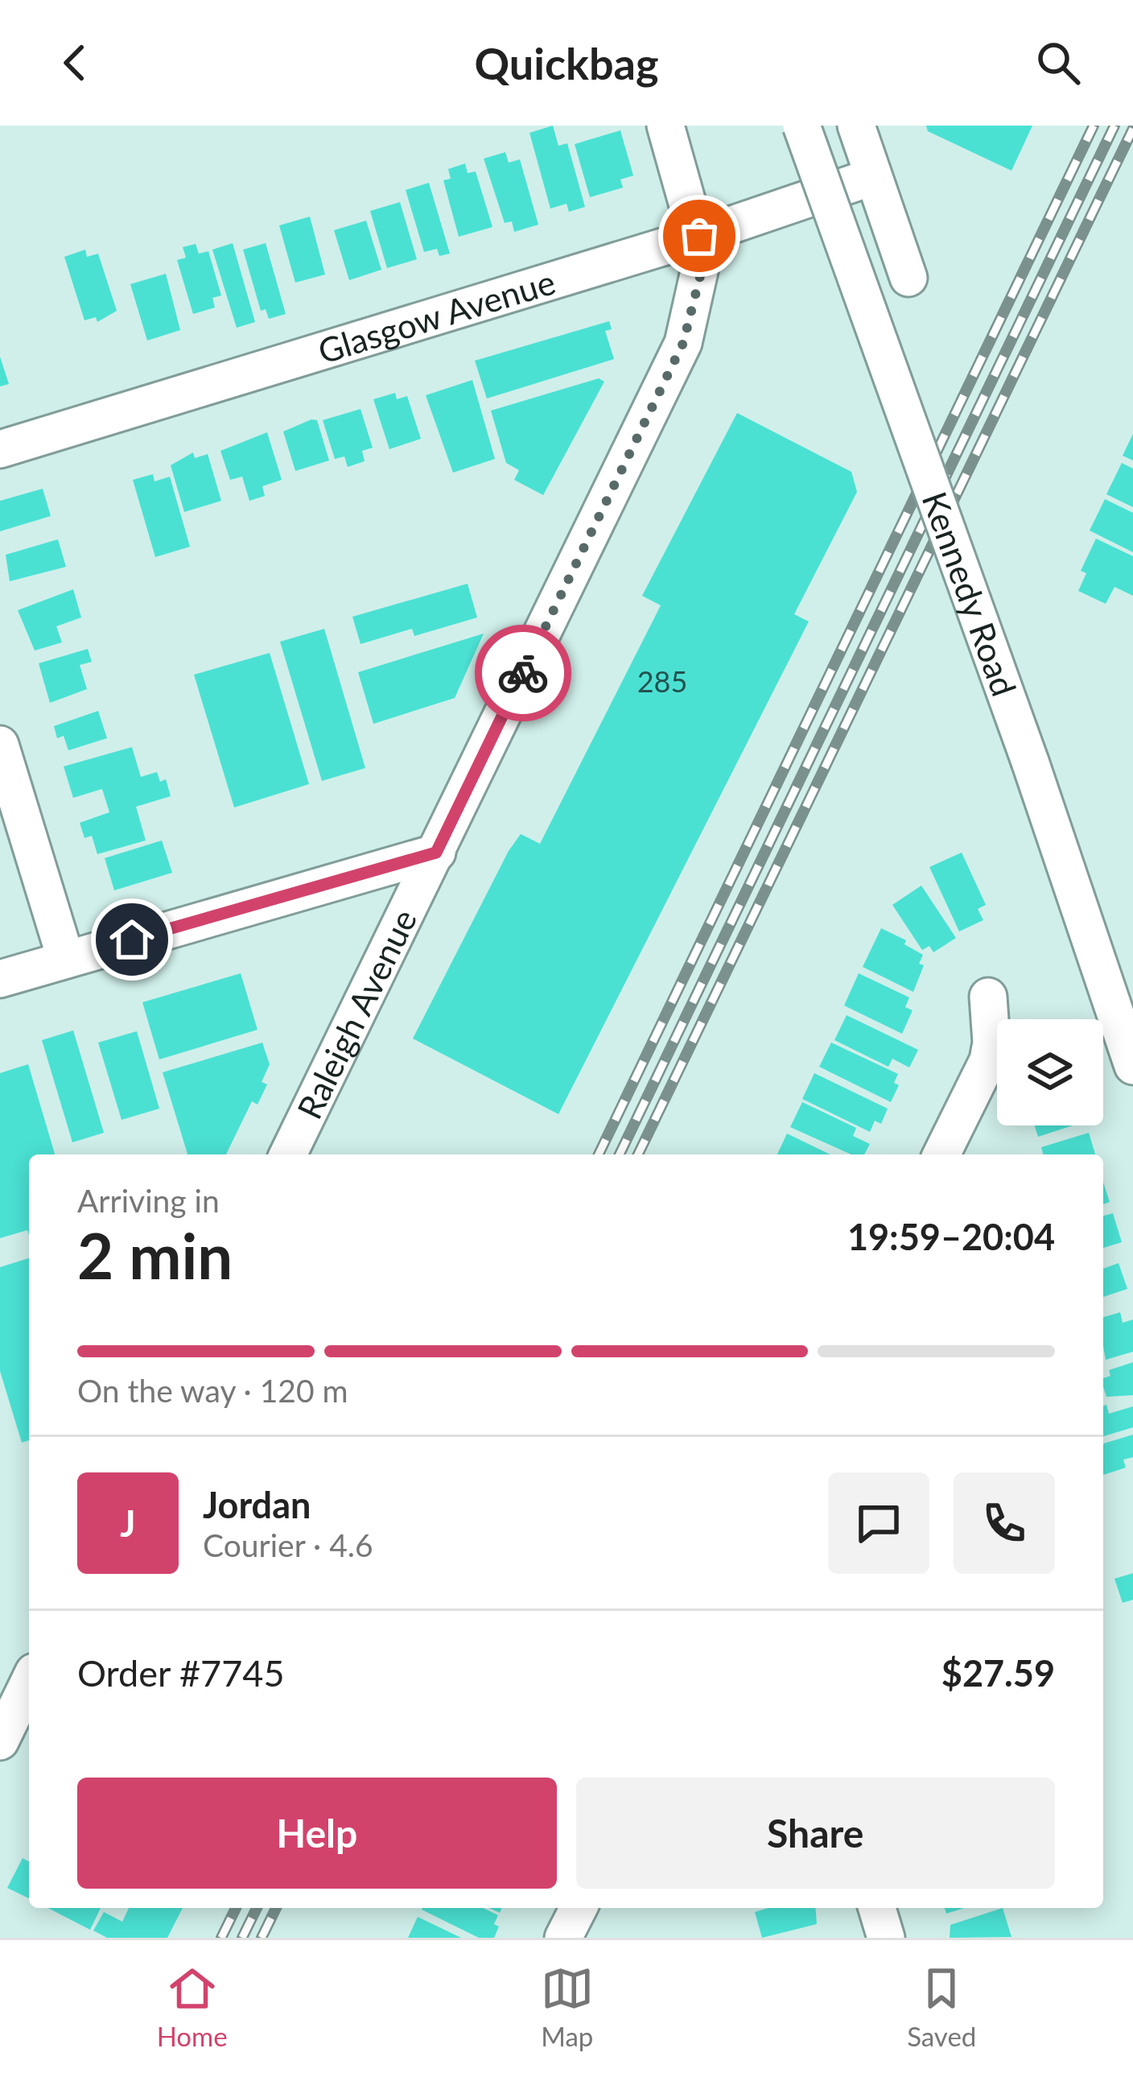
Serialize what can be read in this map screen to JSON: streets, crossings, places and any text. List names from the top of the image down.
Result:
{
  "streets": {
    "street": ["Glasgow Avenue", "Kennedy Road", "Raleigh Avenue"]
  },
  "crossings": [
    ["Glasgow Avenue", "Raleigh Avenue"]
  ],
  "house_numbers": ["285"],
  "page": {
    "header": "Quickbag",
    "heading": ["2 min", "Arriving in", "19:59–20:04"],
    "panel": [
      "Jordan",
      "Courier · 4.6",
      "Order #7745",
      "$27.59"
    ],
    "bar": "On the way · 120 m",
    "round": "J",
    "buttons": ["Help", "Share"],
    "tabs": ["Home", "Map", "Saved"]
  }
}
